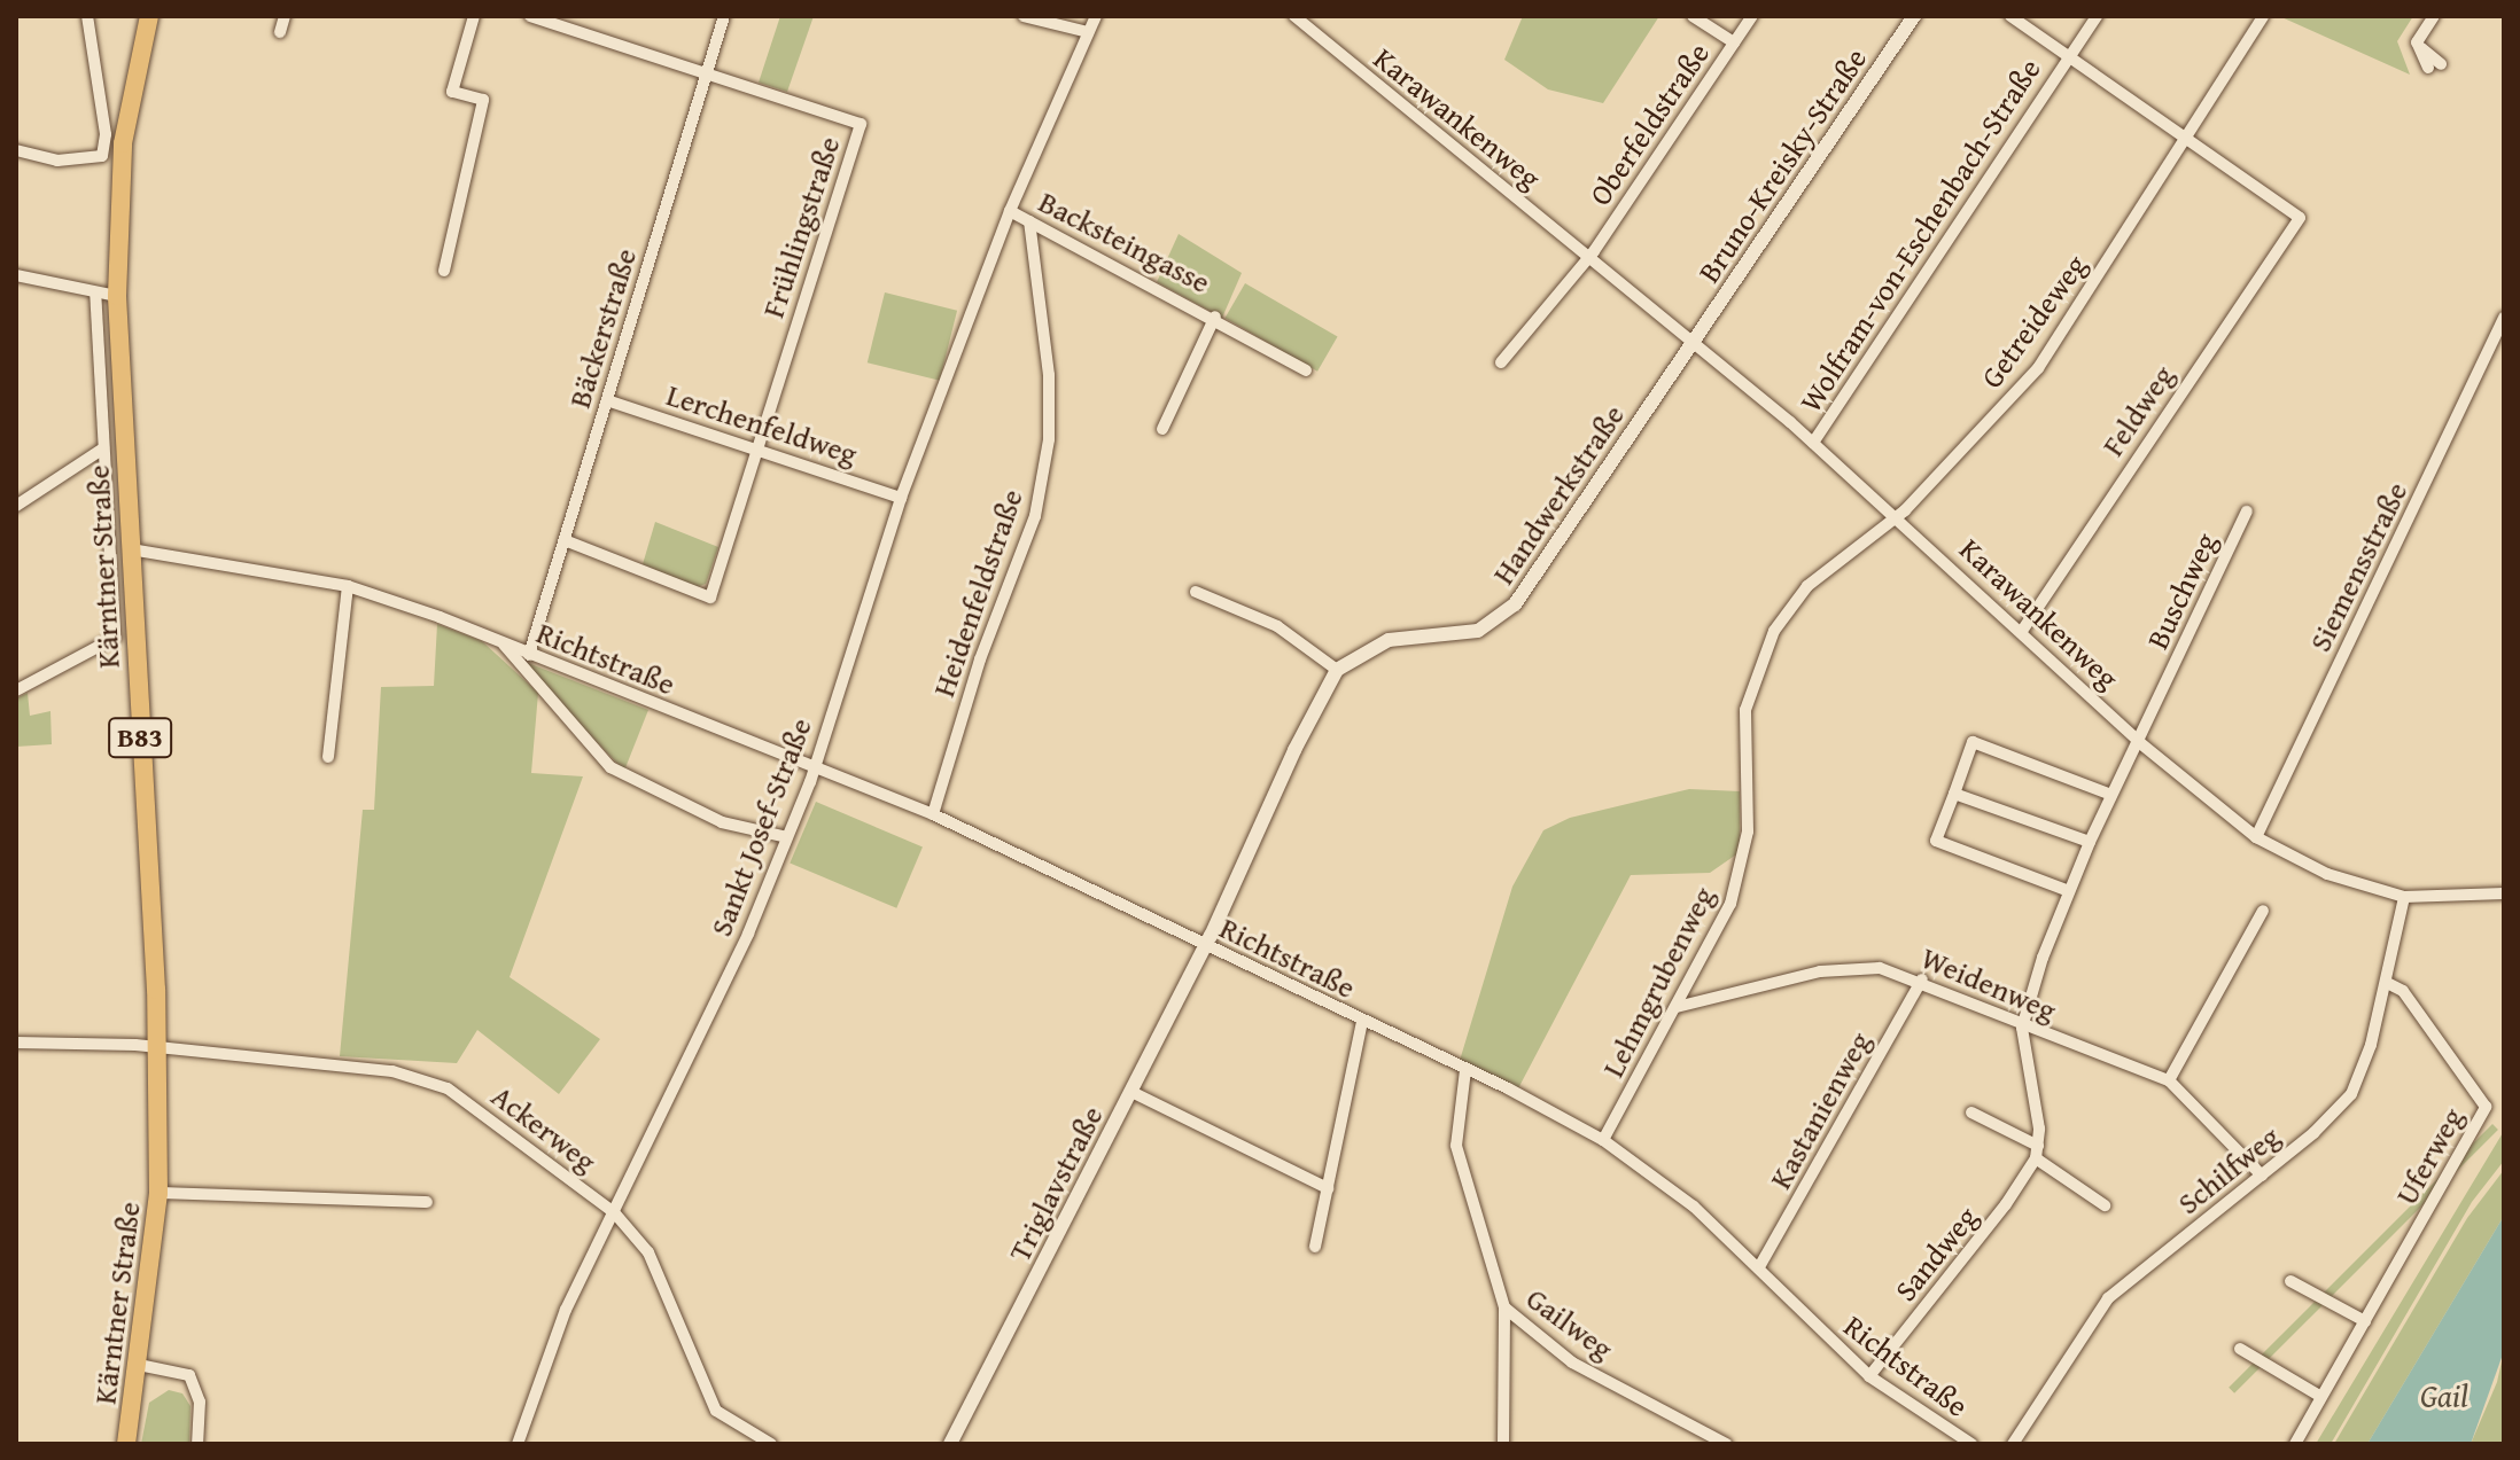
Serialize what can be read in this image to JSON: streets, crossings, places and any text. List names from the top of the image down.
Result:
{
  "streets": {
    "main road": ["Kärntner Straße", "B83"],
    "street": [
      "Karawankenweg",
      "Oberfeldstraße",
      "Bruno-Kreisky-Straße",
      "Frühlingstraße",
      "Wolfram-von-Eschenbach-Straße",
      "Backsteingasse",
      "Getreideweg",
      "Bäckerstraße",
      "Feldweg",
      "Lerchenfeldweg",
      "Handwerkstraße",
      "Siemensstraße",
      "Buschweg",
      "Heidenfeldstraße",
      "Richtstraße",
      "Sankt Josef-Straße",
      "Lehmgrubenweg",
      "Weidenweg",
      "Kastanienweg",
      "Ackerweg",
      "Uferweg",
      "Schilfweg",
      "Triglavstraße",
      "Sandweg",
      "Gailweg"
    ]
  },
  "crossings": [
    ["Karawankenweg", "Oberfeldstraße"],
    ["Karawankenweg", "Bruno-Kreisky-Straße"],
    ["Karawankenweg", "Wolfram-von-Eschenbach-Straße"],
    ["Karawankenweg", "Getreideweg"],
    ["Karawankenweg", "Feldweg"],
    ["Karawankenweg", "Handwerkstraße"],
    ["Karawankenweg", "Siemensstraße"],
    ["Karawankenweg", "Buschweg"],
    ["Karawankenweg", "Lehmgrubenweg"],
    ["Karawankenweg", "Schilfweg"],
    ["Bruno-Kreisky-Straße", "Handwerkstraße"],
    ["Frühlingstraße", "Bäckerstraße"],
    ["Frühlingstraße", "Lerchenfeldweg"],
    ["Wolfram-von-Eschenbach-Straße", "Getreideweg"],
    ["Wolfram-von-Eschenbach-Straße", "Feldweg"],
    ["Backsteingasse", "Heidenfeldstraße"],
    ["Backsteingasse", "Sankt Josef-Straße"],
    ["Getreideweg", "Feldweg"],
    ["Getreideweg", "Lehmgrubenweg"],
    ["Bäckerstraße", "Lerchenfeldweg"],
    ["Bäckerstraße", "Richtstraße"],
    ["Lerchenfeldweg", "Sankt Josef-Straße"],
    ["Kärntner Straße", "Richtstraße"],
    ["Kärntner Straße", "Ackerweg"],
    ["Heidenfeldstraße", "Richtstraße"],
    ["Richtstraße", "Sankt Josef-Straße"],
    ["Richtstraße", "Lehmgrubenweg"],
    ["Richtstraße", "Kastanienweg"],
    ["Richtstraße", "Triglavstraße"],
    ["Richtstraße", "Sandweg"],
    ["Richtstraße", "Gailweg"],
    ["Sankt Josef-Straße", "Ackerweg"],
    ["Lehmgrubenweg", "Weidenweg"],
    ["Weidenweg", "Kastanienweg"],
    ["Weidenweg", "Schilfweg"],
    ["Uferweg", "Schilfweg"]
  ],
  "water": ["Gail"]
}
